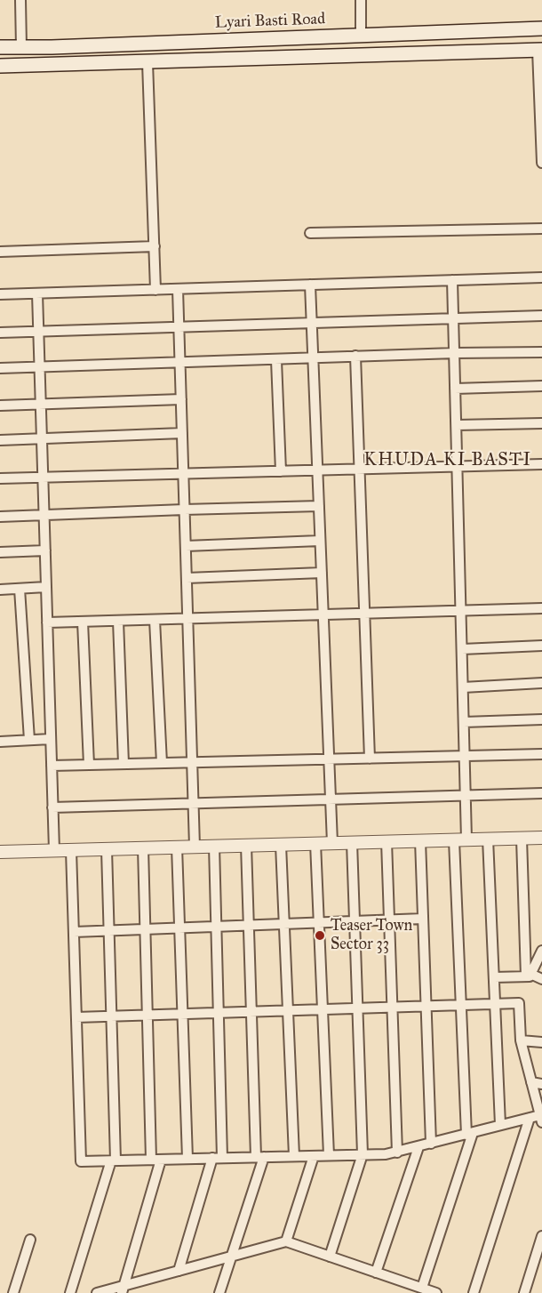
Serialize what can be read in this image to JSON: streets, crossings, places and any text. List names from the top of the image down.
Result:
{
  "streets": {
    "main road": ["Lyari Basti Road"]
  },
  "districts": ["KHUDA KI BASTI"],
  "places": ["Teaser Town Sector 33"]
}
